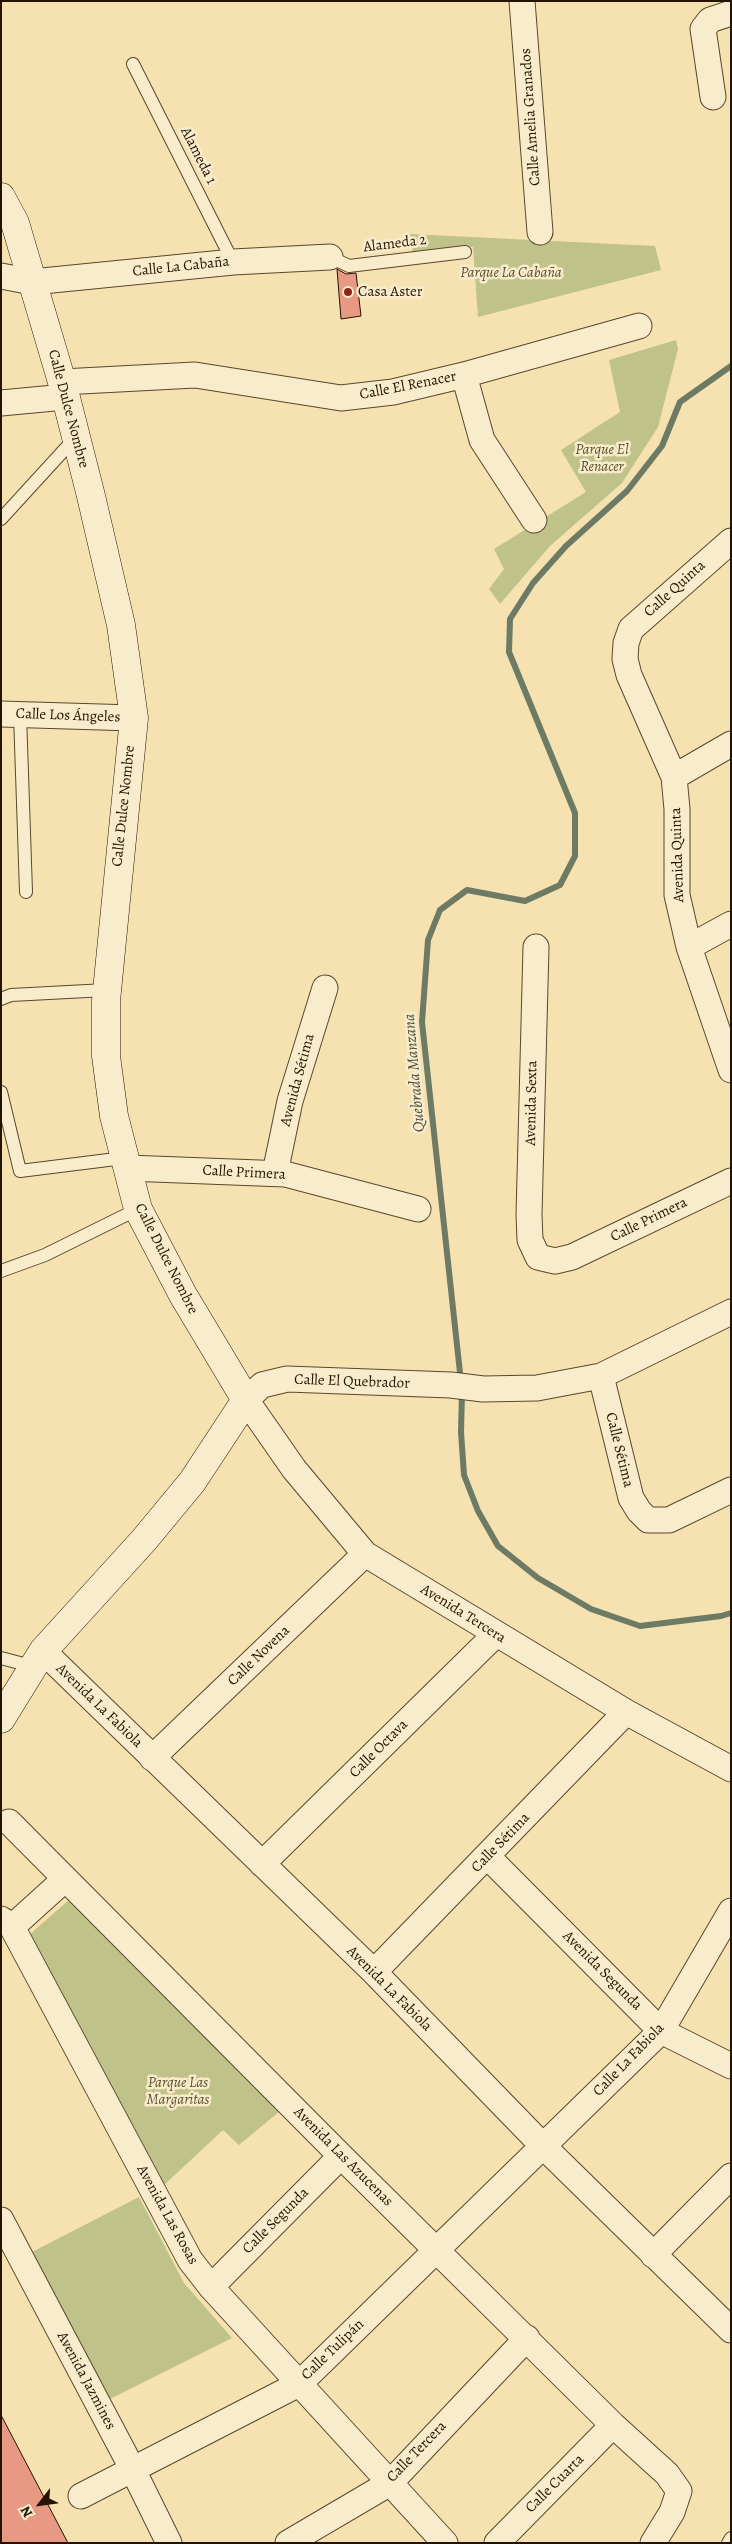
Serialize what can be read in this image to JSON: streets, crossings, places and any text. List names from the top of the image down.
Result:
{
  "streets": {
    "street": [
      "Calle Amelia Granados",
      "Calle La Cabaña",
      "Calle El Renacer",
      "Calle Dulce Nombre",
      "Calle Quinta",
      "Calle Los Ángeles",
      "Avenida Quinta",
      "Avenida Sétima",
      "Avenida Sexta",
      "Calle Primera",
      "Calle El Quebrador",
      "Calle Sétima",
      "Avenida Tercera",
      "Calle Novena",
      "Avenida La Fabiola",
      "Calle Octava",
      "Avenida Segunda",
      "Calle La Fabiola",
      "Avenida Las Azucenas",
      "Avenida Las Rosas",
      "Calle Segunda",
      "Calle Tulipán",
      "Avenida Jazmines",
      "Calle Tercera",
      "Calle Cuarta"
    ],
    "lane": ["Alameda 1", "Alameda 2"]
  },
  "crossings": [
    ["Alameda 1", "Calle La Cabaña"],
    ["Alameda 2", "Calle La Cabaña"],
    ["Calle La Cabaña", "Calle Dulce Nombre"],
    ["Calle El Renacer", "Calle Dulce Nombre"],
    ["Calle Dulce Nombre", "Calle Los Ángeles"],
    ["Calle Dulce Nombre", "Calle Primera"],
    ["Calle Dulce Nombre", "Calle El Quebrador"],
    ["Calle Dulce Nombre", "Avenida Tercera"],
    ["Calle Quinta", "Avenida Quinta"],
    ["Avenida Sétima", "Calle Primera"],
    ["Avenida Sexta", "Calle Primera"],
    ["Calle El Quebrador", "Calle Sétima"],
    ["Calle El Quebrador", "Avenida Tercera"],
    ["Calle El Quebrador", "Avenida La Fabiola"],
    ["Calle Sétima", "Avenida Tercera"],
    ["Calle Sétima", "Avenida La Fabiola"],
    ["Calle Sétima", "Avenida Segunda"],
    ["Avenida Tercera", "Calle Novena"],
    ["Avenida Tercera", "Calle Octava"],
    ["Calle Novena", "Avenida La Fabiola"],
    ["Avenida La Fabiola", "Calle Octava"],
    ["Avenida La Fabiola", "Calle La Fabiola"],
    ["Avenida La Fabiola", "Calle Tulipán"],
    ["Avenida Segunda", "Calle La Fabiola"],
    ["Calle La Fabiola", "Calle Tulipán"],
    ["Avenida Las Azucenas", "Calle Segunda"],
    ["Avenida Las Azucenas", "Calle Tulipán"],
    ["Avenida Las Azucenas", "Calle Tercera"],
    ["Avenida Las Azucenas", "Calle Cuarta"],
    ["Avenida Las Rosas", "Calle Segunda"],
    ["Avenida Las Rosas", "Calle Tulipán"],
    ["Avenida Las Rosas", "Calle Tercera"],
    ["Calle Tulipán", "Avenida Jazmines"]
  ],
  "water": ["Quebrada Manzana"],
  "parks": ["Parque La Cabaña", "Parque El Renacer", "Parque Las Margaritas"],
  "places": ["Casa Aster"],
  "north": "bottom left"
}
